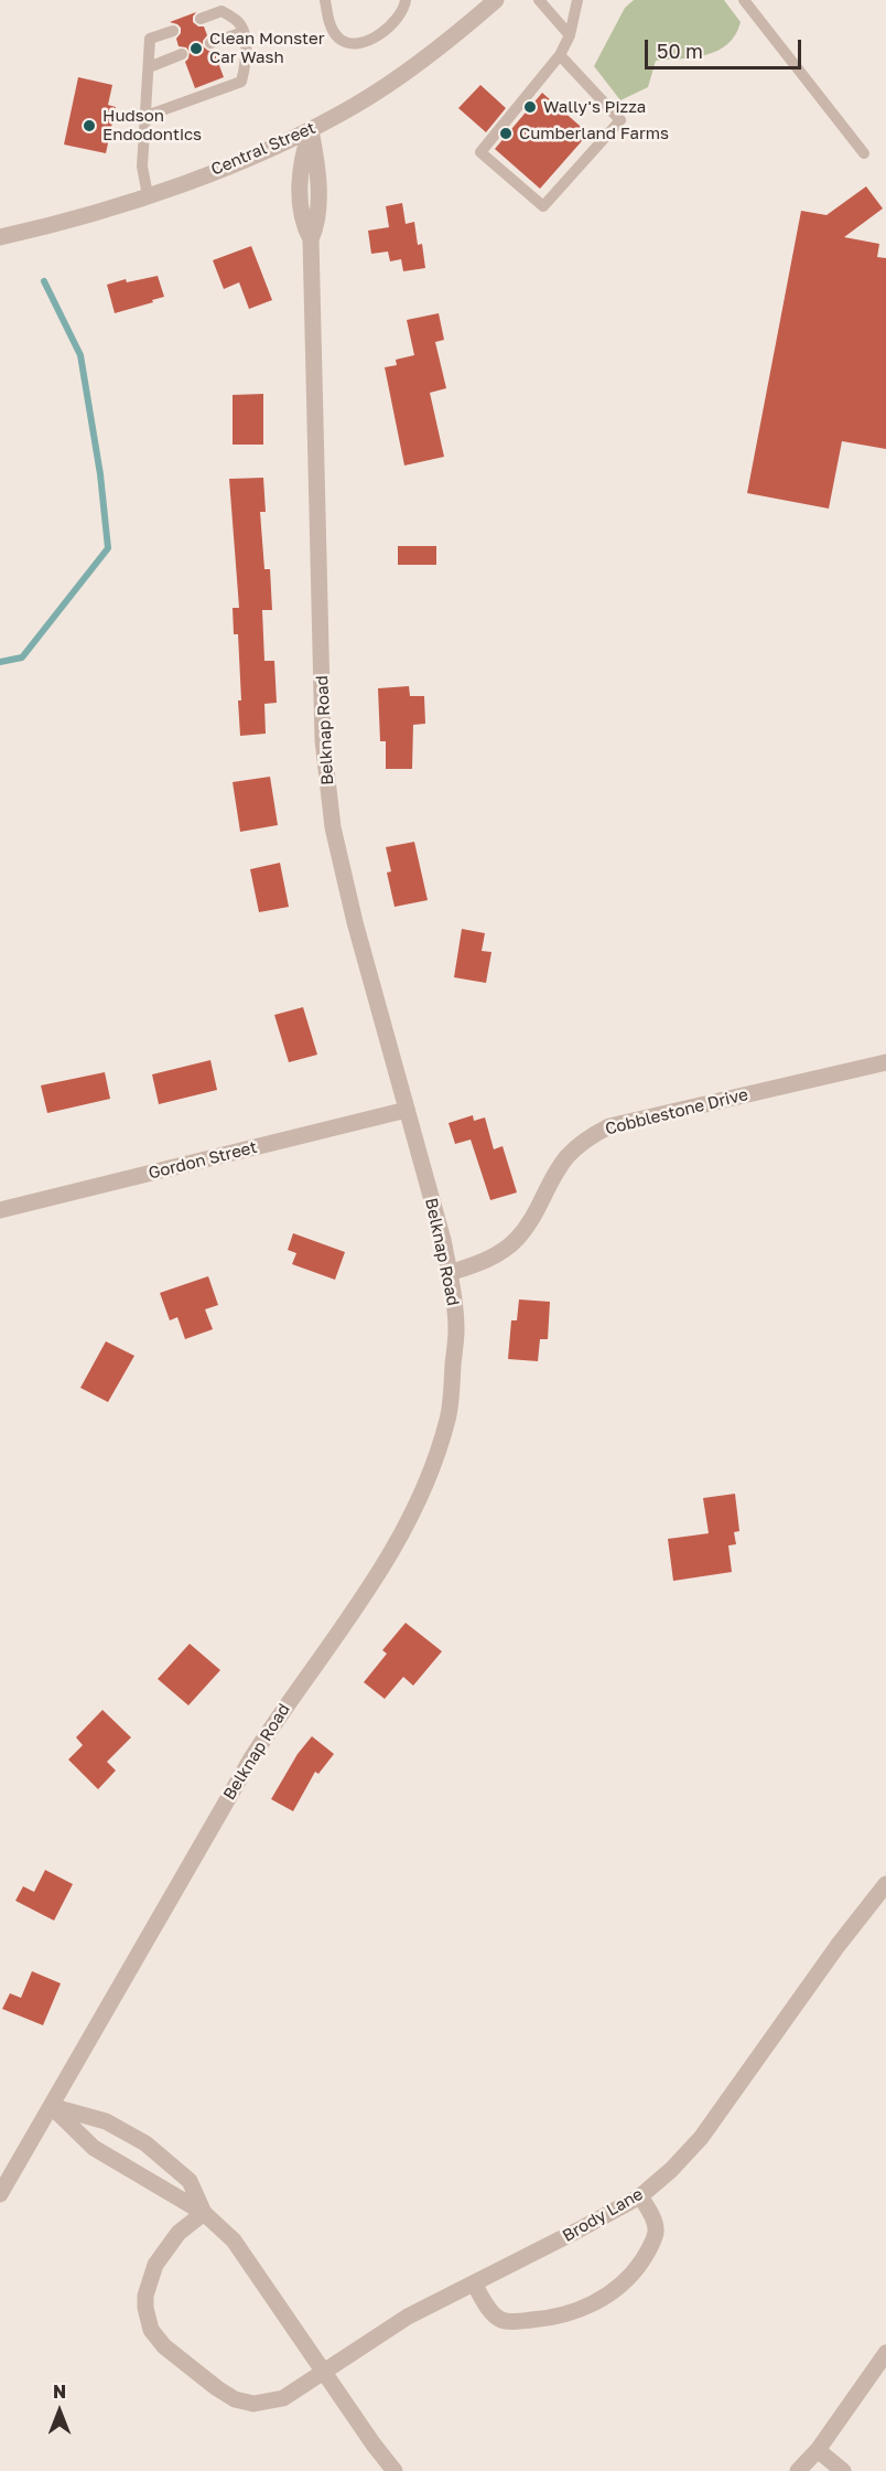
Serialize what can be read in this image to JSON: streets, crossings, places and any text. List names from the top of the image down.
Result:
{
  "streets": {
    "street": [
      "Central Street",
      "Belknap Road",
      "Cobblestone Drive",
      "Gordon Street",
      "Brody Lane"
    ]
  },
  "crossings": [
    ["Central Street", "Belknap Road"],
    ["Belknap Road", "Cobblestone Drive"],
    ["Belknap Road", "Gordon Street"]
  ],
  "places": [
    "Clean Monster Car Wash",
    "Wally's Pizza",
    "Hudson Endodontics",
    "Cumberland Farms"
  ],
  "scale_bar": "50 m",
  "north": "top"
}
